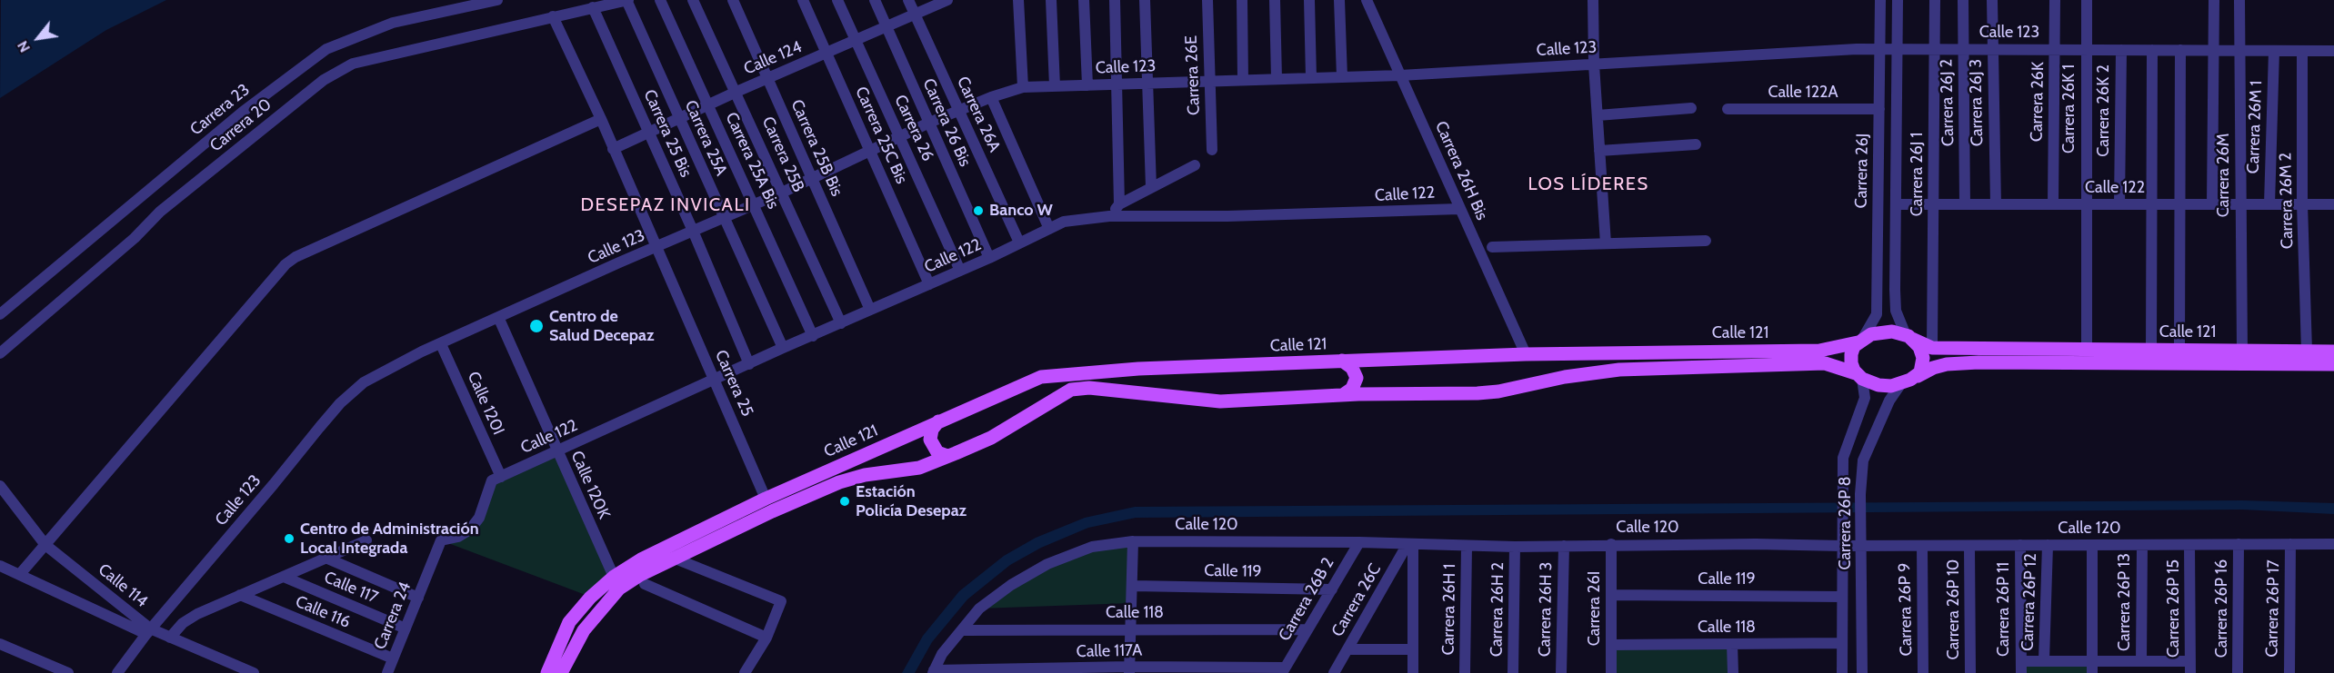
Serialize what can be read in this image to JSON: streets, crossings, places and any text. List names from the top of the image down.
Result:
{
  "streets": {
    "main road": ["Calle 121"],
    "street": [
      "Calle 123",
      "Calle 124",
      "Carrera 26E",
      "Calle 122A",
      "Carrera 26K",
      "Carrera 26J 2",
      "Carrera 26J 3",
      "Carrera 26K 1",
      "Carrera 23",
      "Carrera 26K 2",
      "Carrera 26A",
      "Carrera 26 Bis",
      "Carrera 20",
      "Carrera 26M 1",
      "Carrera 26",
      "Carrera 25 Bis",
      "Carrera 25C Bis",
      "Carrera 25A",
      "Carrera 25B Bis",
      "Carrera 25B",
      "Carrera 25A Bis",
      "Carrera 26H Bis",
      "Carrera 26J",
      "Carrera 26J 1",
      "Carrera 26M",
      "Calle 122",
      "Carrera 26M 2",
      "Carrera 25",
      "Calle 120I",
      "Calle 120K",
      "Carrera 26P 8",
      "Calle 120",
      "Calle 119",
      "Calle 114",
      "Calle 117",
      "Carrera 26B 2",
      "Carrera 26C",
      "Carrera 26P 12",
      "Carrera 26P 13",
      "Carrera 26I",
      "Carrera 26P 15",
      "Carrera 26P 16",
      "Carrera 26P 17",
      "Carrera 26H 1",
      "Carrera 26H 2",
      "Carrera 26H 3",
      "Carrera 26P 9",
      "Carrera 26P 10",
      "Carrera 26P 11",
      "Calle 116",
      "Calle 118",
      "Carrera 24",
      "Calle 117A"
    ]
  },
  "crossings": [
    ["Calle 123", "Carrera 26E"],
    ["Calle 123", "Carrera 26K"],
    ["Calle 123", "Carrera 26J 2"],
    ["Calle 123", "Carrera 26J 3"],
    ["Calle 123", "Carrera 26K 1"],
    ["Calle 123", "Carrera 26K 2"],
    ["Calle 123", "Carrera 26A"],
    ["Calle 123", "Carrera 26 Bis"],
    ["Calle 123", "Carrera 26M 1"],
    ["Calle 123", "Carrera 26"],
    ["Calle 123", "Carrera 25 Bis"],
    ["Calle 123", "Carrera 25C Bis"],
    ["Calle 123", "Carrera 25A"],
    ["Calle 123", "Carrera 25B Bis"],
    ["Calle 123", "Carrera 25B"],
    ["Calle 123", "Carrera 25A Bis"],
    ["Calle 123", "Carrera 26H Bis"],
    ["Calle 123", "Carrera 26J"],
    ["Calle 123", "Carrera 26J 1"],
    ["Calle 123", "Carrera 26M"],
    ["Calle 123", "Carrera 26M 2"],
    ["Calle 123", "Carrera 25"],
    ["Calle 123", "Calle 120I"],
    ["Calle 123", "Calle 120K"],
    ["Calle 123", "Calle 114"],
    ["Calle 124", "Carrera 26A"],
    ["Calle 124", "Carrera 26 Bis"],
    ["Calle 124", "Carrera 26"],
    ["Calle 124", "Carrera 25 Bis"],
    ["Calle 124", "Carrera 25C Bis"],
    ["Calle 124", "Carrera 25A"],
    ["Calle 124", "Carrera 25B Bis"],
    ["Calle 124", "Carrera 25B"],
    ["Calle 124", "Carrera 25A Bis"],
    ["Calle 124", "Carrera 25"],
    ["Calle 122A", "Carrera 26J"],
    ["Carrera 26K", "Calle 122"],
    ["Carrera 26J 2", "Calle 122"],
    ["Carrera 26J 3", "Calle 122"],
    ["Carrera 26K 1", "Calle 122"],
    ["Carrera 26K 1", "Calle 121"],
    ["Carrera 26K 2", "Calle 122"],
    ["Carrera 26A", "Calle 122"],
    ["Carrera 26 Bis", "Calle 122"],
    ["Carrera 20", "Carrera 25 Bis"],
    ["Carrera 20", "Carrera 25A"],
    ["Carrera 20", "Carrera 25"],
    ["Carrera 26M 1", "Calle 122"],
    ["Carrera 26", "Calle 122"],
    ["Carrera 25 Bis", "Calle 122"],
    ["Carrera 25C Bis", "Calle 122"],
    ["Carrera 25A", "Calle 122"],
    ["Carrera 25B Bis", "Calle 122"],
    ["Carrera 25B", "Calle 122"],
    ["Carrera 25A Bis", "Calle 122"],
    ["Carrera 26H Bis", "Calle 122"],
    ["Carrera 26H Bis", "Calle 121"],
    ["Carrera 26J", "Calle 122"],
    ["Carrera 26J", "Calle 121"],
    ["Carrera 26J", "Carrera 26P 8"],
    ["Carrera 26J 1", "Calle 122"],
    ["Carrera 26J 1", "Calle 121"],
    ["Carrera 26M", "Calle 122"],
    ["Carrera 26M", "Calle 121"],
    ["Calle 122", "Carrera 26M 2"],
    ["Calle 122", "Carrera 25"],
    ["Calle 122", "Calle 120I"],
    ["Calle 122", "Calle 120K"],
    ["Calle 122", "Carrera 24"],
    ["Carrera 26M 2", "Calle 121"],
    ["Calle 121", "Carrera 25"],
    ["Calle 121", "Carrera 26P 8"],
    ["Calle 120I", "Carrera 24"],
    ["Carrera 26P 8", "Calle 120"],
    ["Carrera 26P 8", "Calle 119"],
    ["Carrera 26P 8", "Calle 118"],
    ["Calle 120", "Carrera 26B 2"],
    ["Calle 120", "Carrera 26C"],
    ["Calle 120", "Carrera 26P 12"],
    ["Calle 120", "Carrera 26P 13"],
    ["Calle 120", "Carrera 26I"],
    ["Calle 120", "Carrera 26P 15"],
    ["Calle 120", "Carrera 26P 16"],
    ["Calle 120", "Carrera 26P 17"],
    ["Calle 120", "Carrera 26H 1"],
    ["Calle 120", "Carrera 26H 2"],
    ["Calle 120", "Carrera 26H 3"],
    ["Calle 120", "Carrera 26P 9"],
    ["Calle 120", "Carrera 26P 10"],
    ["Calle 120", "Carrera 26P 11"],
    ["Calle 120", "Calle 118"],
    ["Calle 119", "Carrera 26B 2"],
    ["Calle 119", "Carrera 26I"],
    ["Calle 117", "Carrera 24"],
    ["Carrera 26B 2", "Calle 118"],
    ["Carrera 26B 2", "Calle 117A"],
    ["Carrera 26I", "Calle 118"],
    ["Calle 116", "Carrera 24"]
  ],
  "districts": ["LOS LÍDERES", "DESEPAZ INVICALI"],
  "places": [
    "Banco W",
    "Centro de Salud Decepaz",
    "Estación Policía Desepaz",
    "Centro de Administración Local Integrada"
  ],
  "north": "bottom left"
}
